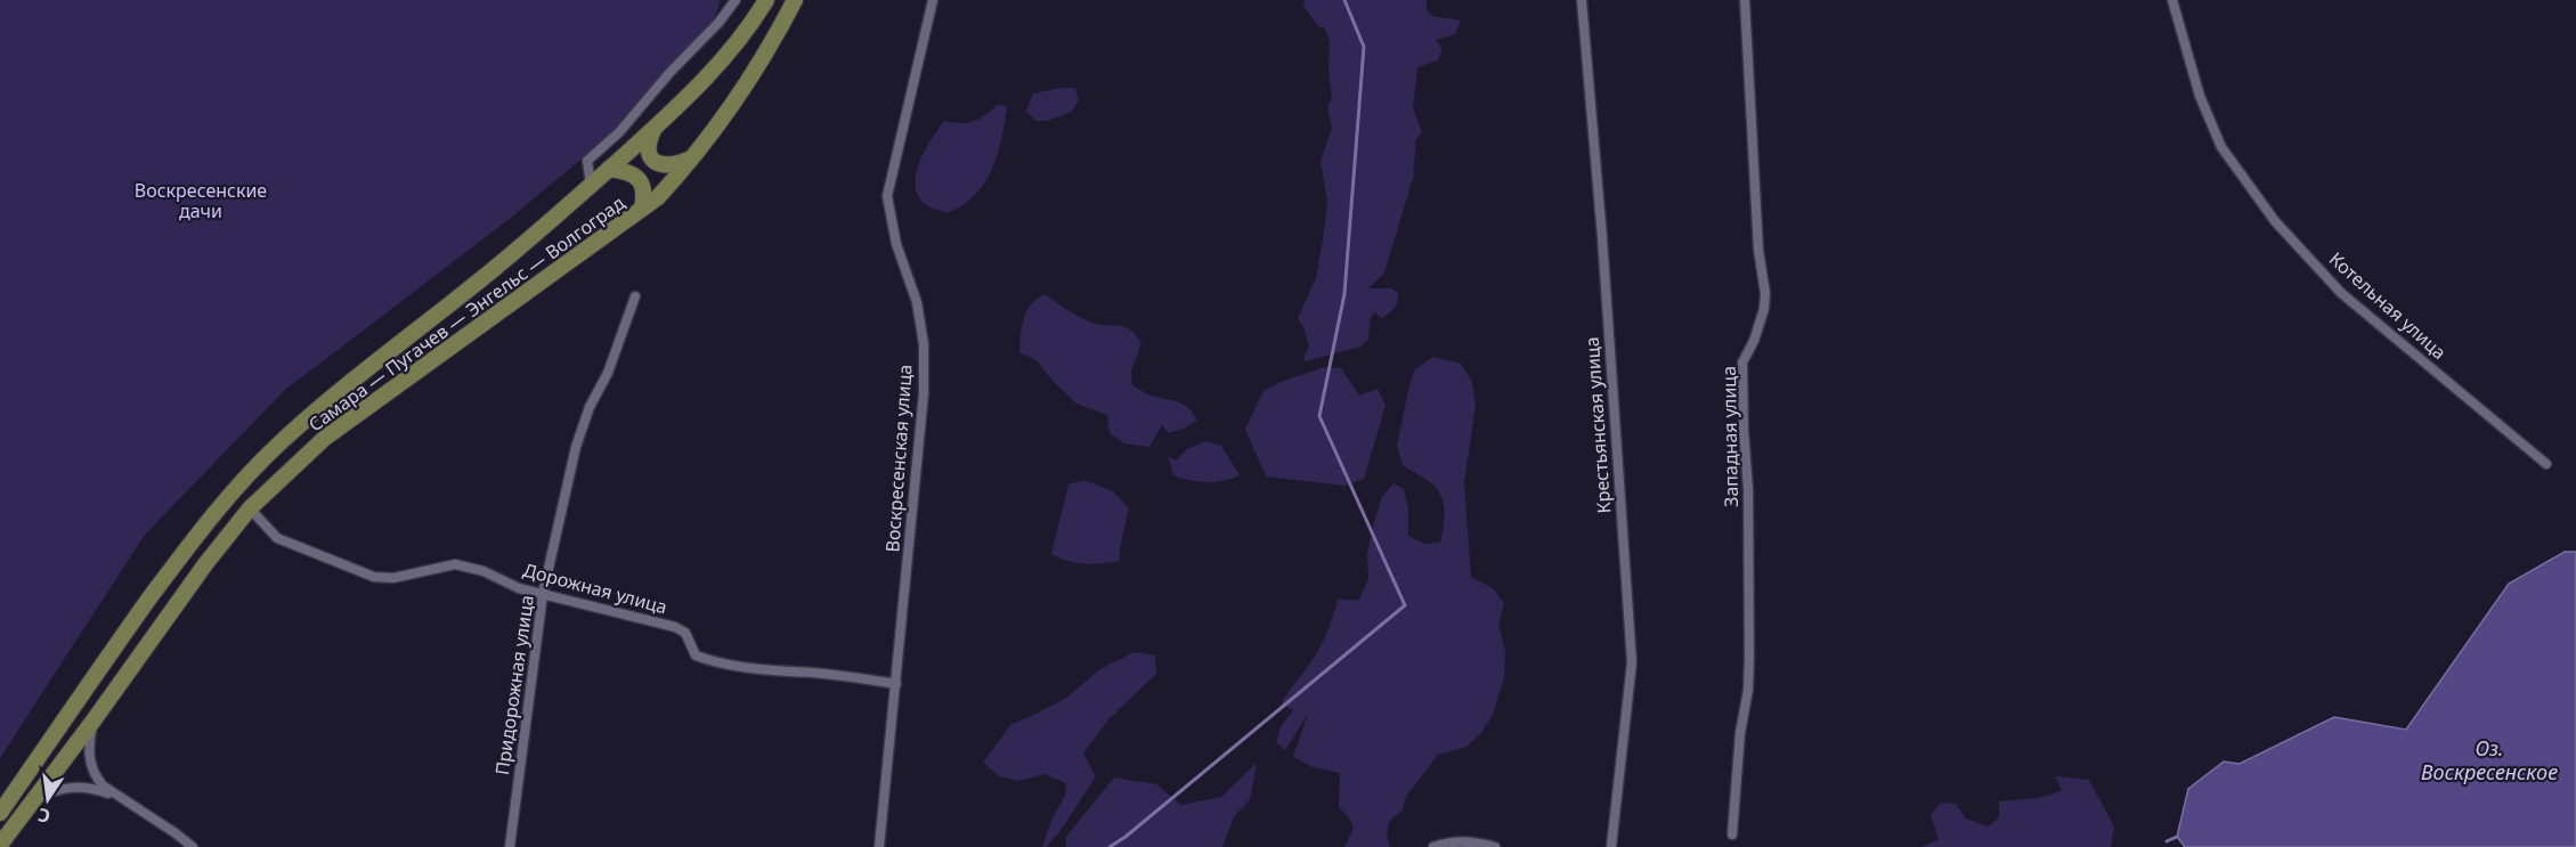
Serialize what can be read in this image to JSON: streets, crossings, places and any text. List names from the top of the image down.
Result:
{
  "streets": {
    "main road": ["Самара — Пугачев — Энгельс — Волгоград"],
    "street": [
      "Котельная улица",
      "Крестьянская улица",
      "Западная улица",
      "Воскресенская улица",
      "Дорожная улица",
      "Придорожная улица"
    ]
  },
  "crossings": [
    ["Самара — Пугачев — Энгельс — Волгоград", "Дорожная улица"],
    ["Воскресенская улица", "Дорожная улица"],
    ["Дорожная улица", "Придорожная улица"]
  ],
  "water": ["Оз. Воскресенское"],
  "parks": ["Воскресенские дачи"],
  "north": "bottom"
}
